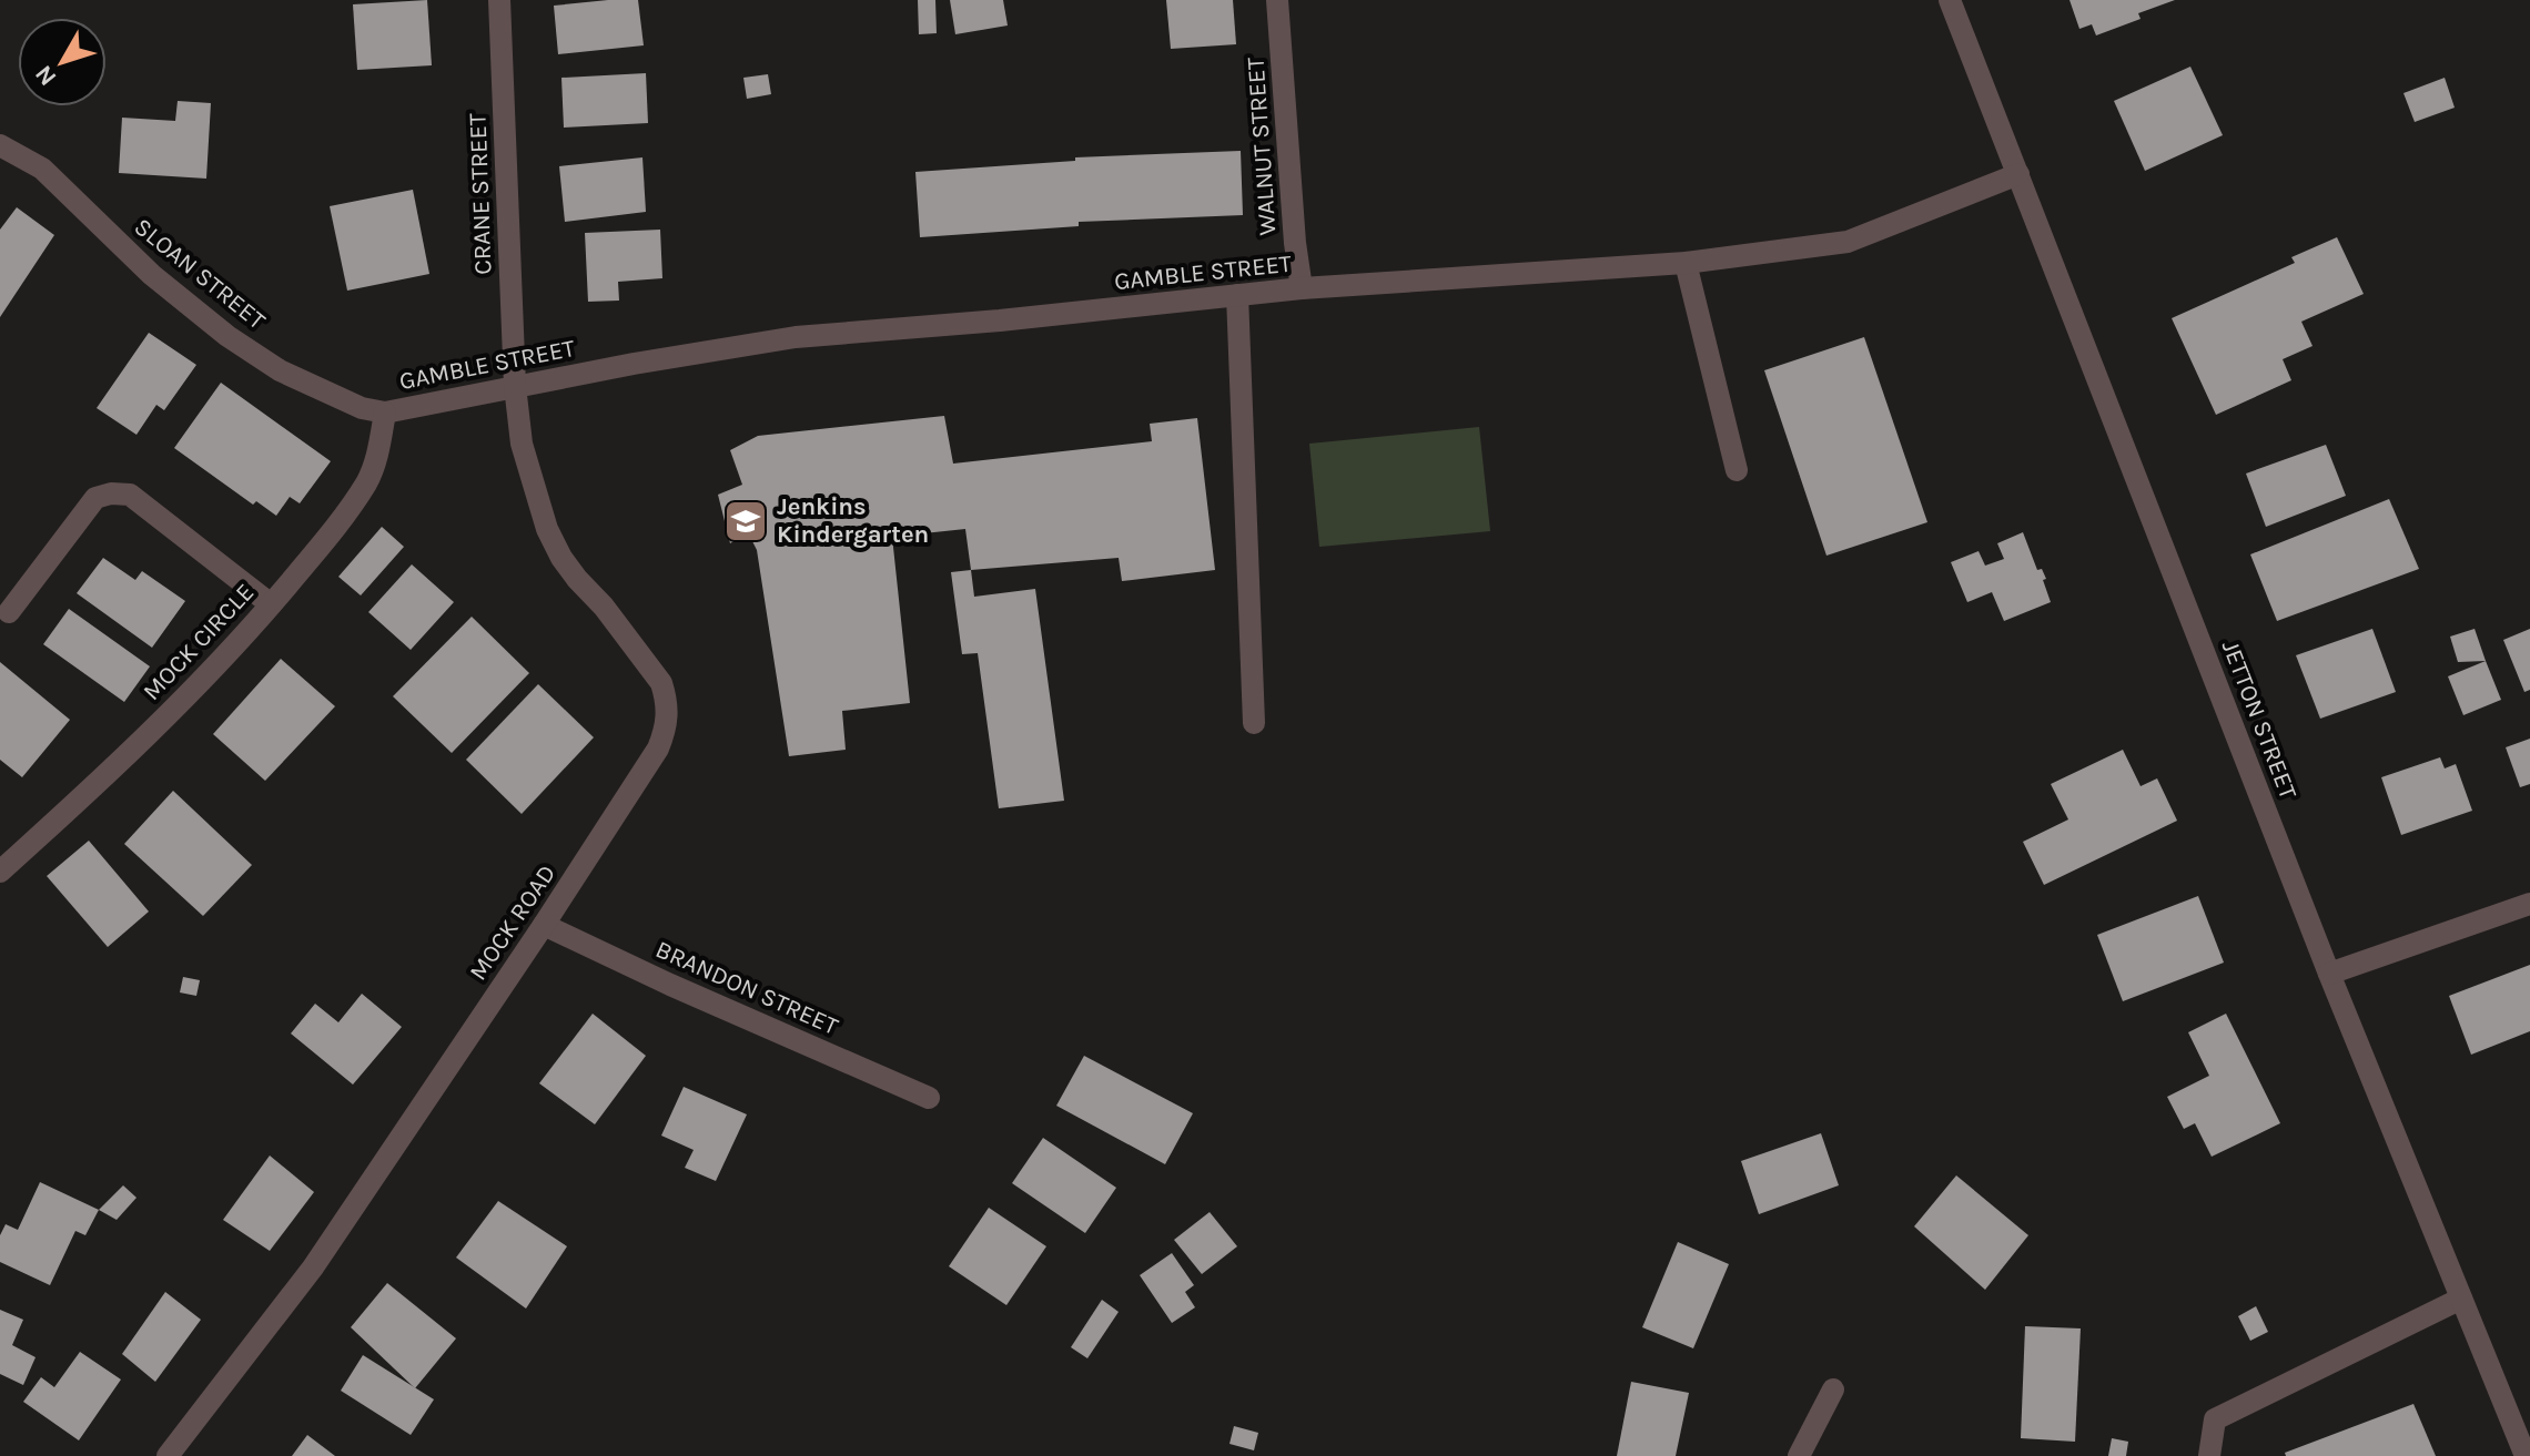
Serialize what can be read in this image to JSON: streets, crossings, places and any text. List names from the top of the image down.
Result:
{
  "streets": {
    "street": [
      "WALNUT STREET",
      "CRANE STREET",
      "GAMBLE STREET",
      "SLOAN STREET",
      "MOCK CIRCLE",
      "JETTON STREET",
      "MOCK ROAD",
      "BRANDON STREET"
    ]
  },
  "crossings": [
    ["WALNUT STREET", "GAMBLE STREET"],
    ["CRANE STREET", "GAMBLE STREET"],
    ["CRANE STREET", "MOCK ROAD"],
    ["GAMBLE STREET", "SLOAN STREET"],
    ["GAMBLE STREET", "MOCK CIRCLE"],
    ["GAMBLE STREET", "JETTON STREET"],
    ["GAMBLE STREET", "MOCK ROAD"],
    ["SLOAN STREET", "MOCK CIRCLE"],
    ["MOCK ROAD", "BRANDON STREET"]
  ],
  "places": {
    "school or university": ["Jenkins Kindergarten"]
  },
  "north": "bottom left"
}
